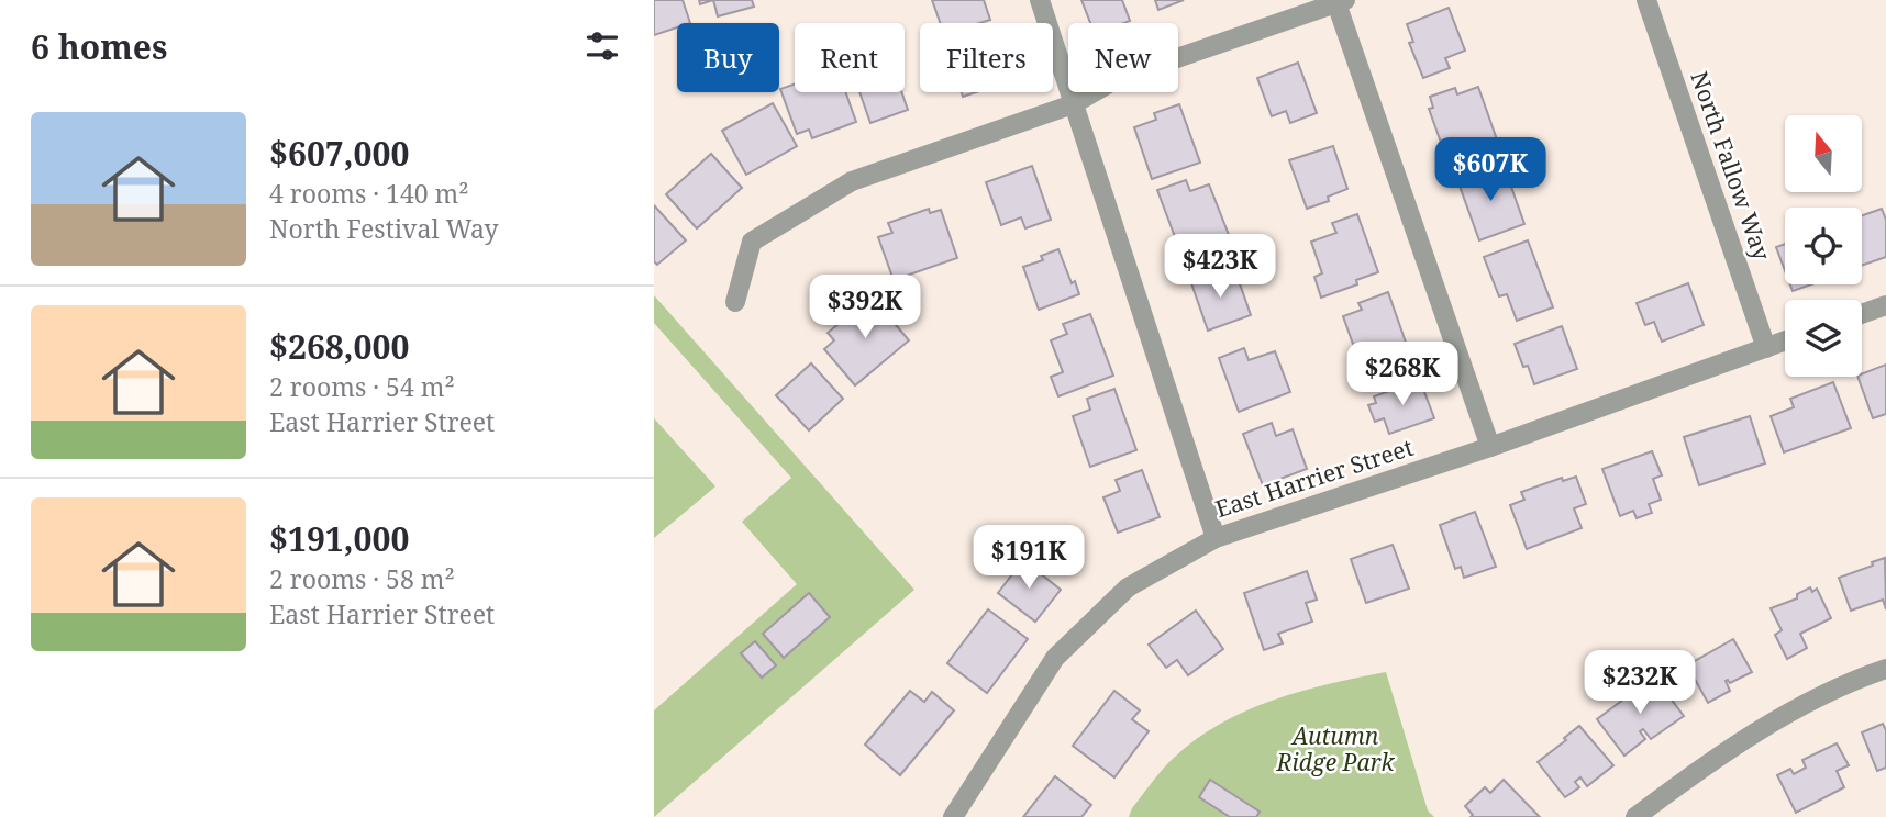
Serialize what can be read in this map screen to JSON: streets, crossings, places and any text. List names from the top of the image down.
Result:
{
  "streets": {
    "street": ["North Fallow Way", "East Harrier Street"]
  },
  "crossings": [
    ["North Fallow Way", "East Harrier Street"]
  ],
  "parks": ["Autumn Ridge Park"],
  "north": "top",
  "page": {
    "heading": "6 homes",
    "chip": [
      "Buy",
      "Rent",
      "Filters",
      "New"
    ],
    "list": [
      {
        "name": "$607,000",
        "note": "4 rooms · 140 m² · North Festival Way"
      },
      {
        "name": "$268,000",
        "note": "2 rooms · 54 m² · East Harrier Street"
      },
      {
        "name": "$191,000",
        "note": "2 rooms · 58 m² · East Harrier Street"
      }
    ],
    "price": [
      "$607K",
      "$423K",
      "$392K",
      "$268K",
      "$191K",
      "$232K"
    ]
  }
}
